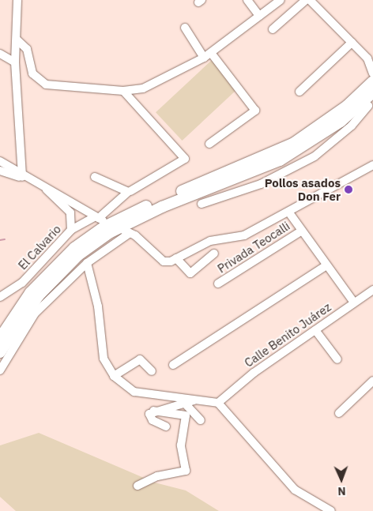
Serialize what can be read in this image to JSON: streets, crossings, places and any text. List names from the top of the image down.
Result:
{
  "streets": {
    "street": ["El Calvario", "Privada Teocalli", "Calle Benito Juárez"]
  },
  "crossings": [
    ["Privada Teocalli", "Calle Benito Juárez"]
  ],
  "places": ["Pollos asados Don Fer"],
  "north": "bottom"
}
